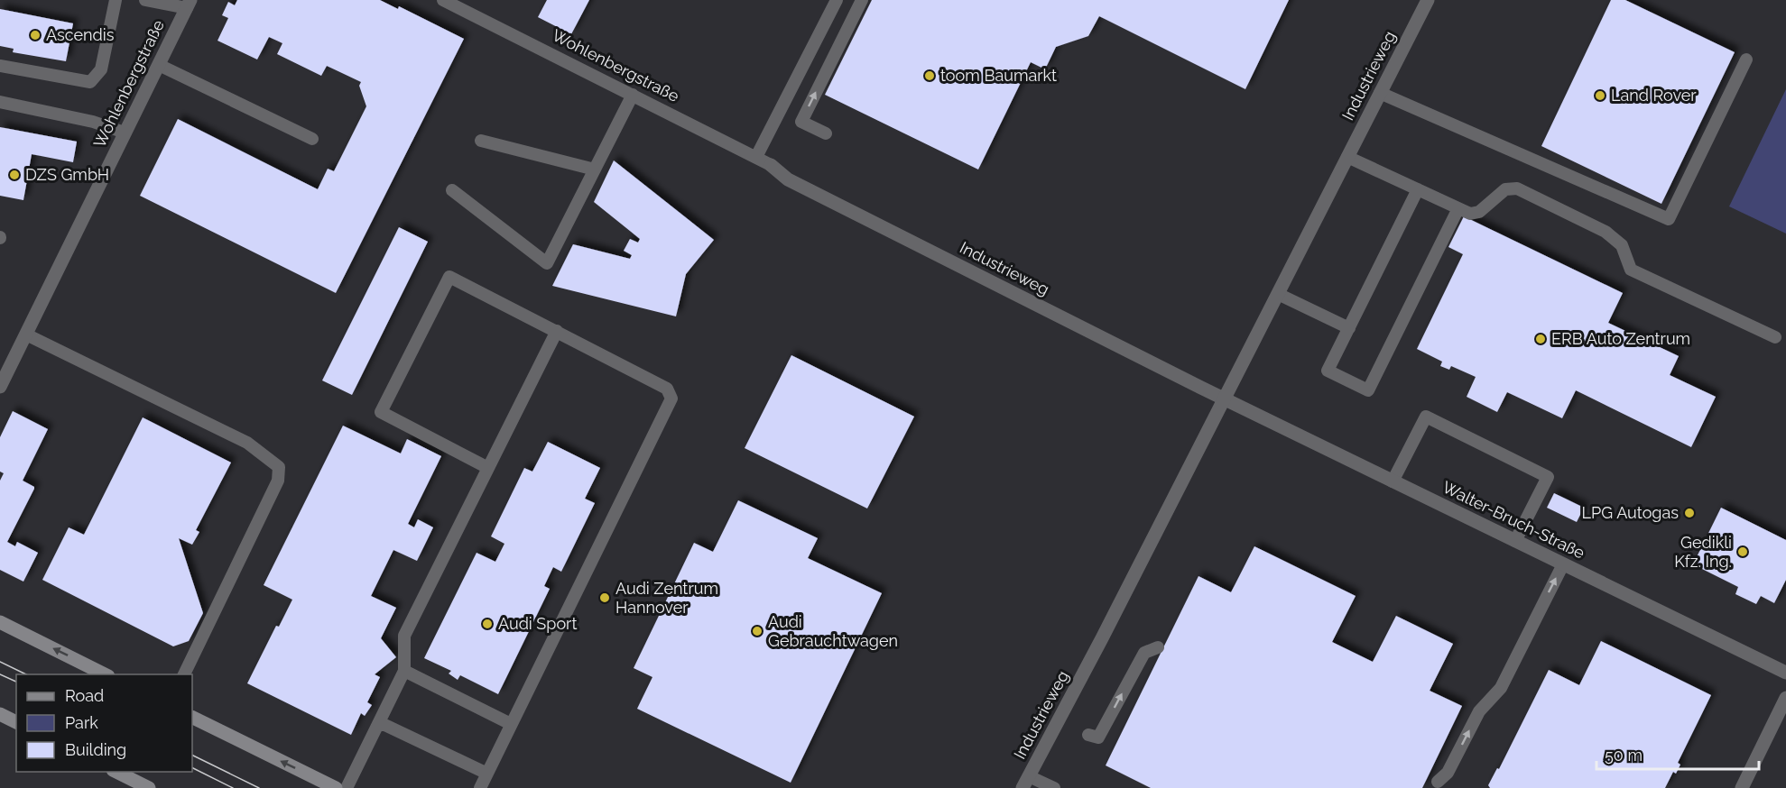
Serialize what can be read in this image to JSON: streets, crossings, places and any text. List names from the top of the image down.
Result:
{
  "streets": {
    "street": ["Wohlenbergstraße", "Industrieweg", "Walter-Bruch-Straße"]
  },
  "crossings": [
    ["Wohlenbergstraße", "Industrieweg"],
    ["Industrieweg", "Walter-Bruch-Straße"]
  ],
  "places": [
    "Ascendis",
    "toom Baumarkt",
    "Land Rover",
    "DZS GmbH",
    "ERB Auto Zentrum",
    "LPG Autogas",
    "Gedikli Kfz. Ing.",
    "Audi Zentrum Hannover",
    "Audi Sport",
    "Audi Gebrauchtwagen"
  ],
  "legend": ["Road", "Park", "Building"],
  "scale_bar": "50 m"
}
